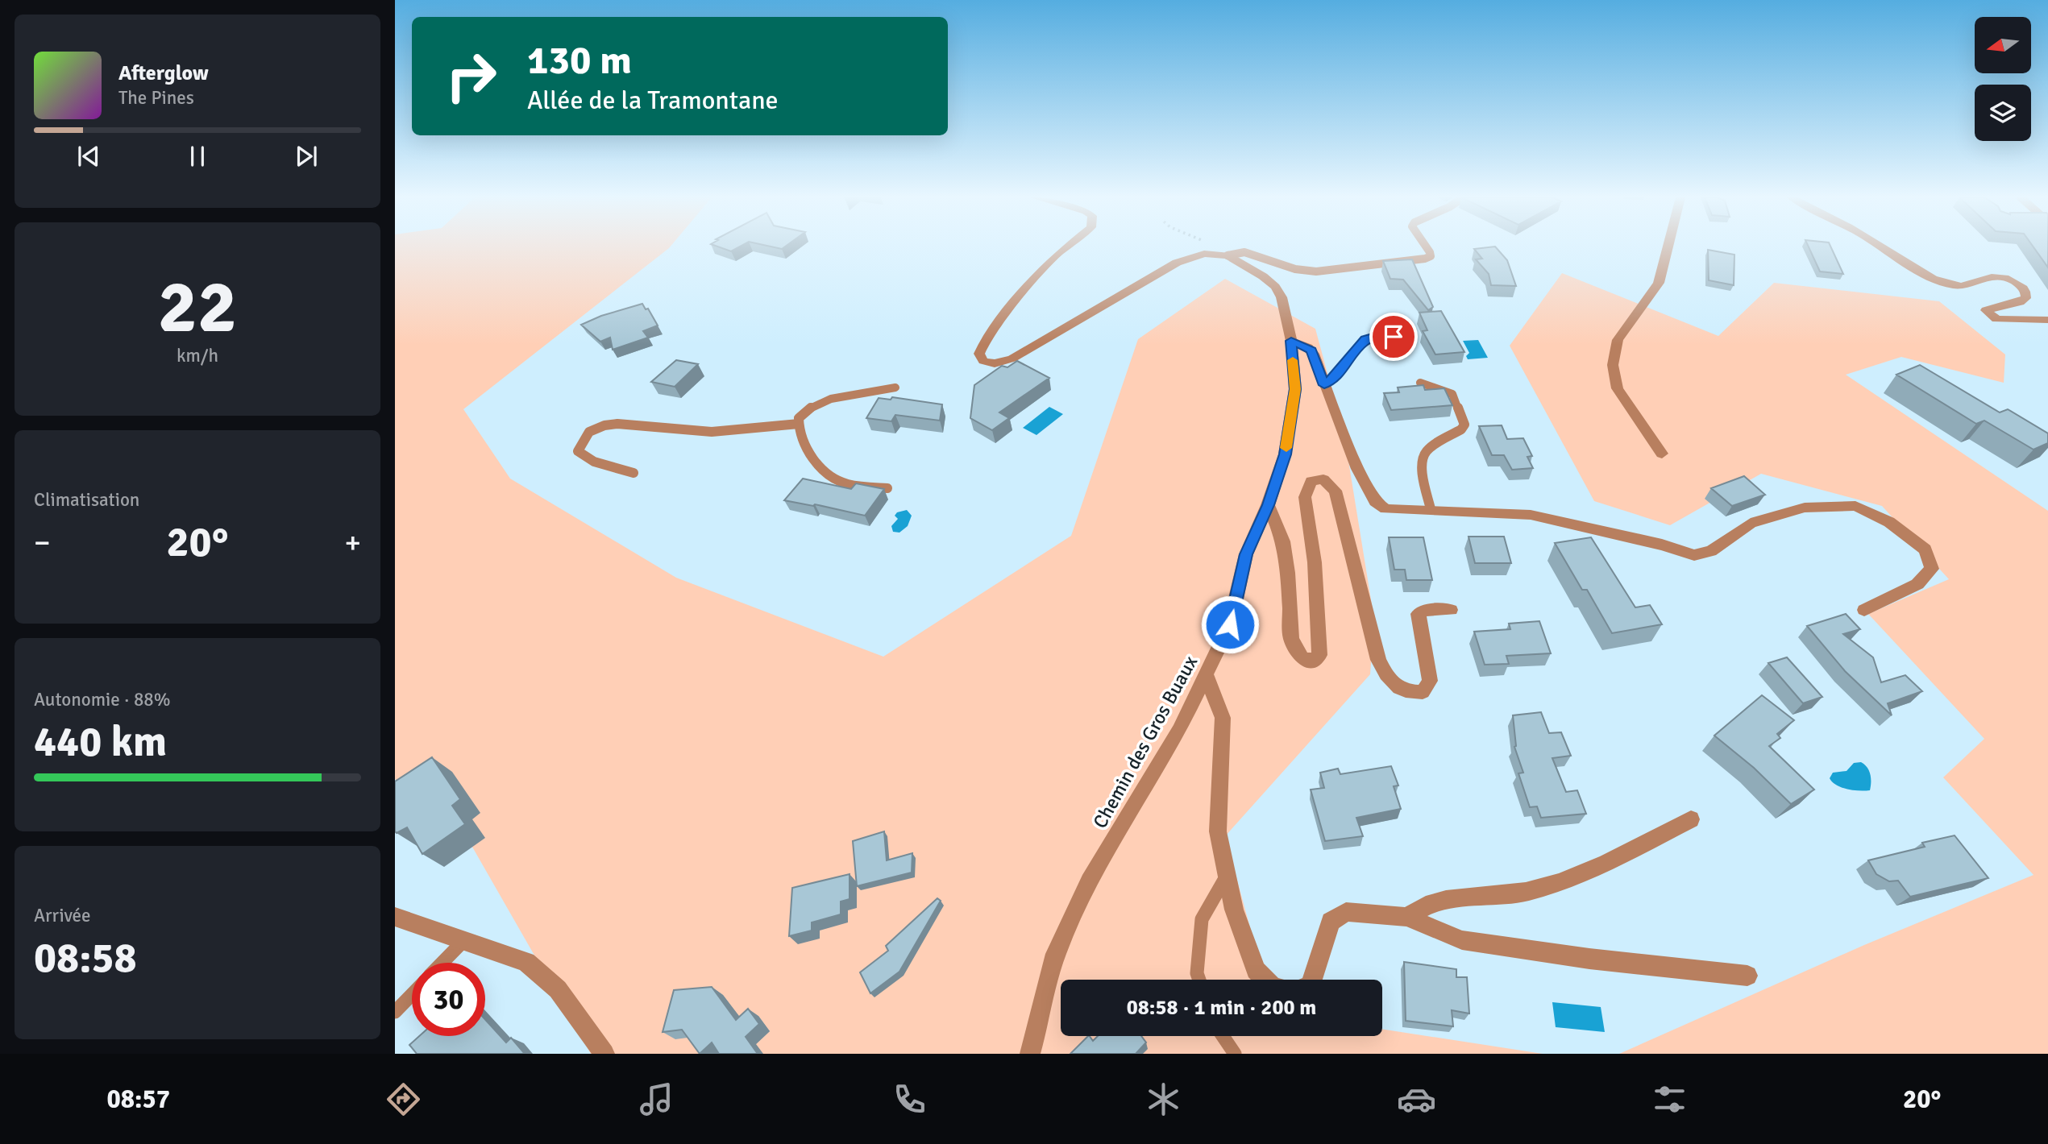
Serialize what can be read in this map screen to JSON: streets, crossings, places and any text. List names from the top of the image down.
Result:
{
  "streets": {
    "street": ["Chemin des Gros Buaux"]
  },
  "north": "left",
  "page": {
    "turn": ["130 m", "Allée de la Tramontane"],
    "song": ["Afterglow", "The Pines"],
    "tile": [
      ["22", "km/h"],
      "Climatisation",
      ["Autonomie · 88%", "440 km"],
      ["Arrivée", "08:58"]
    ],
    "heat": ["−", "20°", "+"],
    "limit": "30",
    "trip": "08:58 · 1 min · 200 m",
    "tabs": ["08:57", "20°"]
  }
}
